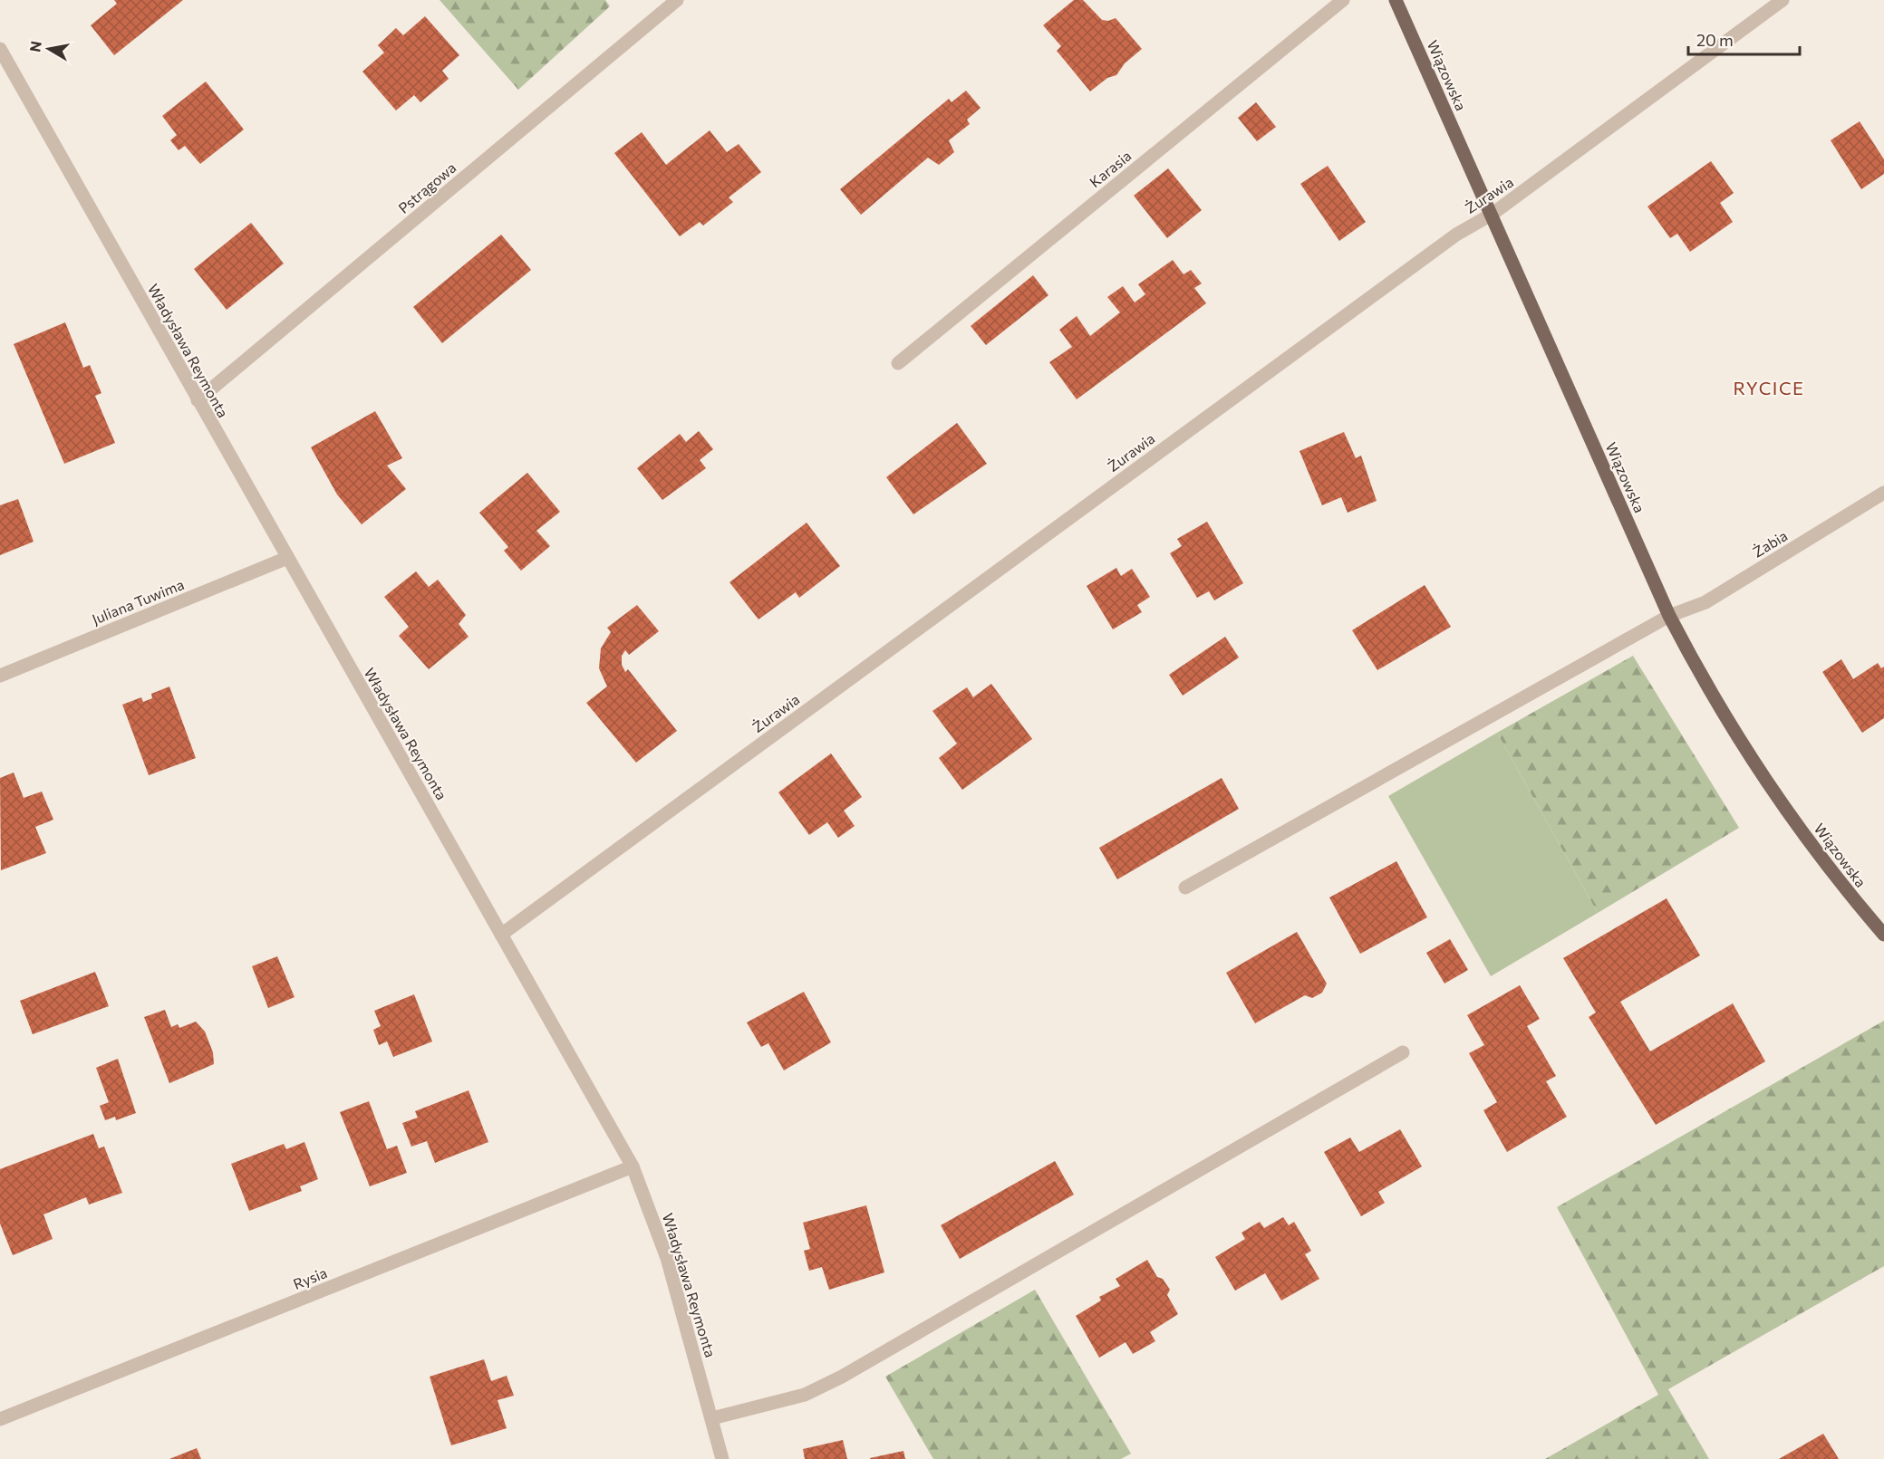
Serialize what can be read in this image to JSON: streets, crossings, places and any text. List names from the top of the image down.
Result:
{
  "streets": {
    "main road": ["Wiązowska"],
    "street": [
      "Karasia",
      "Pstrągowa",
      "Żurawia",
      "Władysława Reymonta",
      "Żabia",
      "Juliana Tuwima",
      "Rysia"
    ]
  },
  "crossings": [
    ["Wiązowska", "Żurawia"],
    ["Wiązowska", "Żabia"],
    ["Pstrągowa", "Władysława Reymonta"],
    ["Żurawia", "Władysława Reymonta"],
    ["Władysława Reymonta", "Juliana Tuwima"],
    ["Władysława Reymonta", "Rysia"]
  ],
  "districts": ["RYCICE"],
  "scale_bar": "20 m",
  "north": "left"
}
